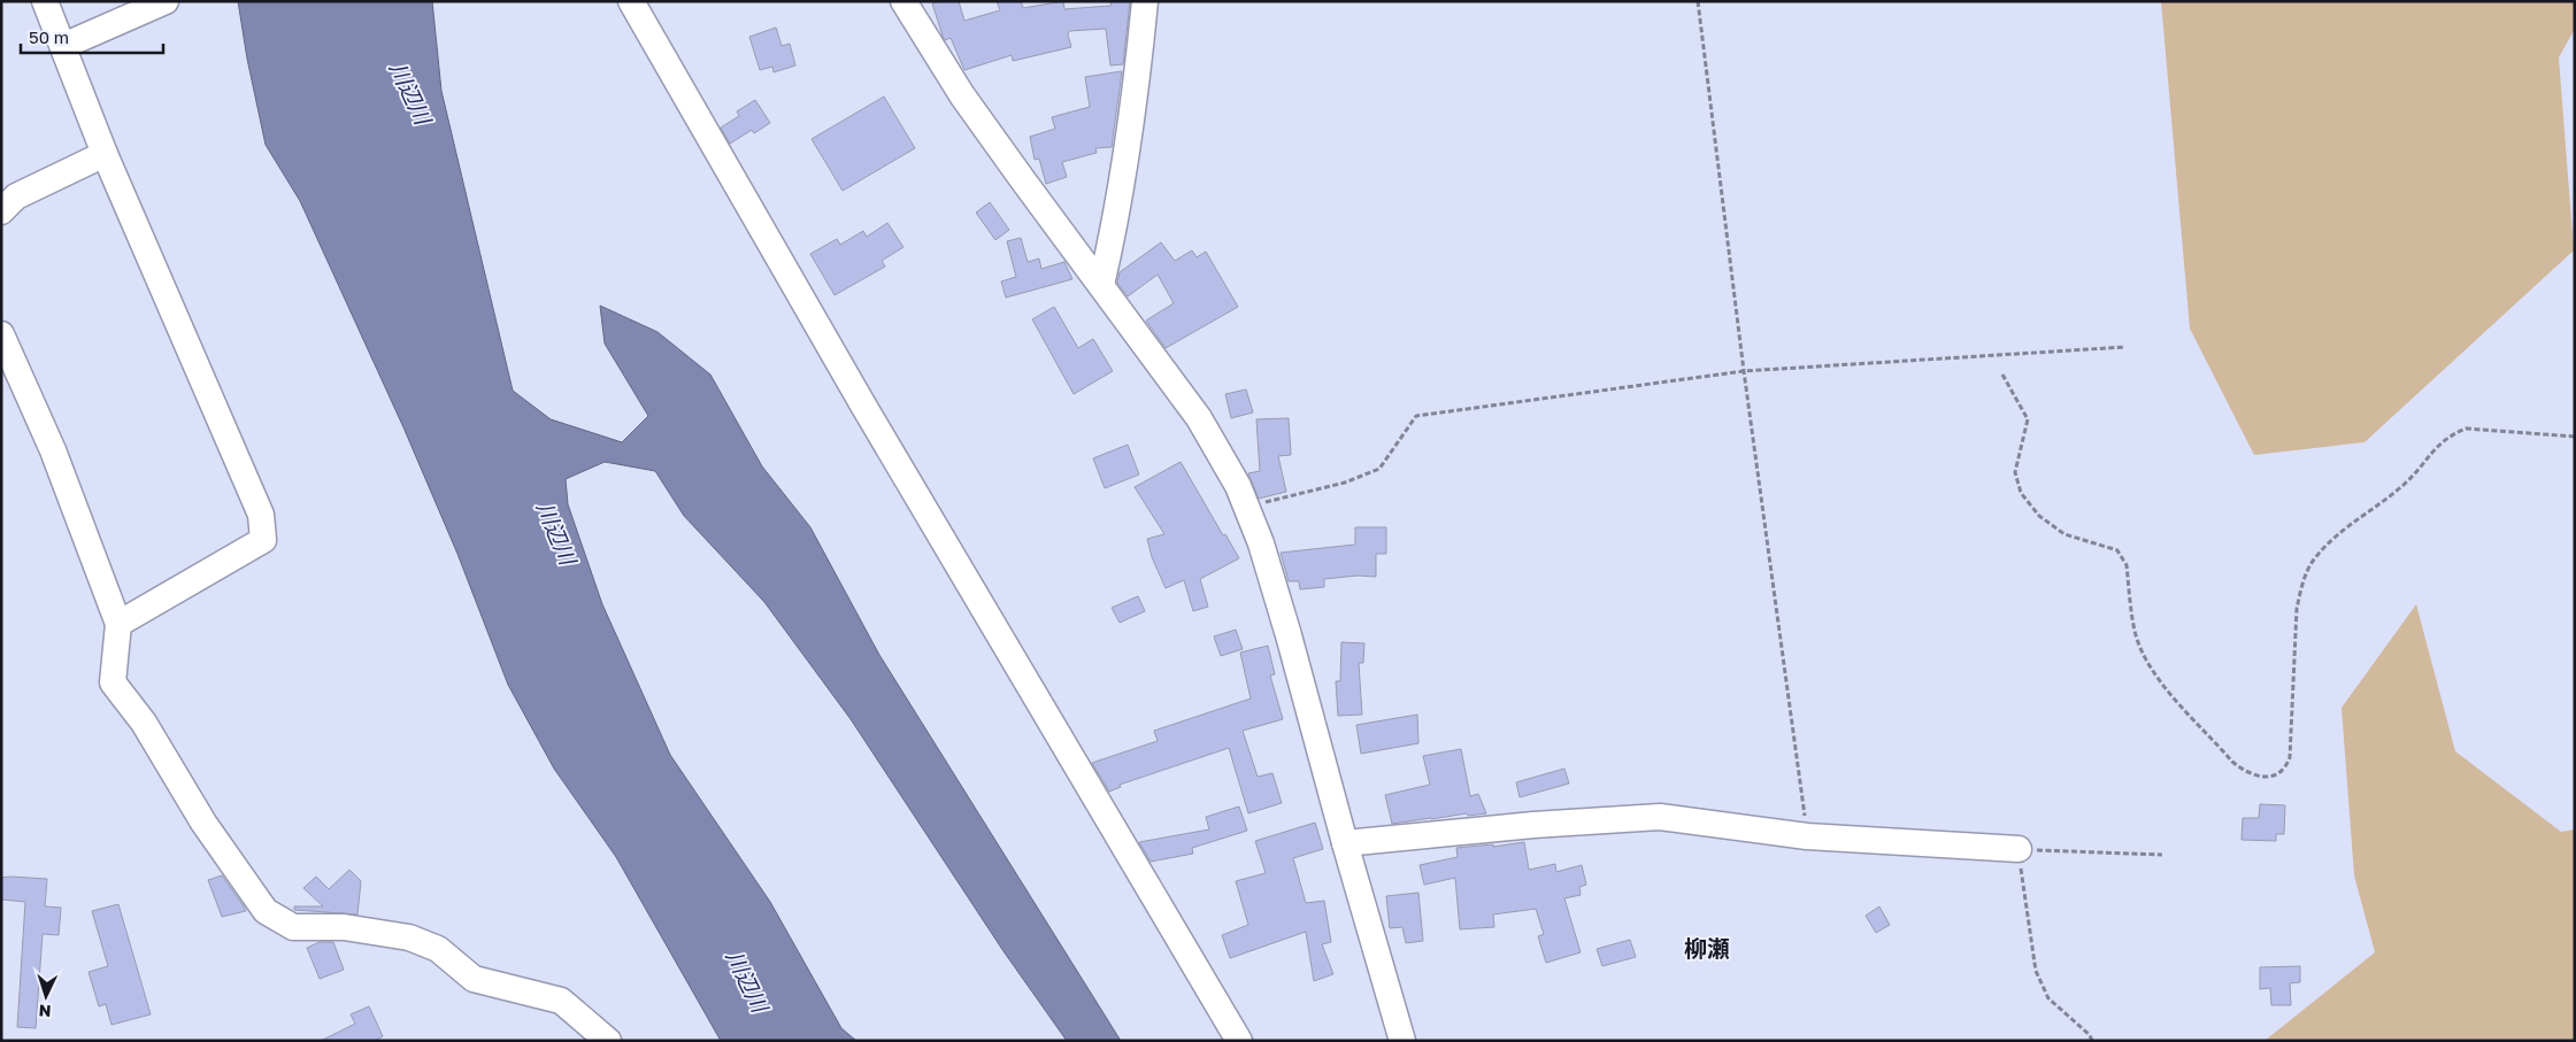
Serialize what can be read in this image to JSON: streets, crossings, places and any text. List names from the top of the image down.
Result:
{
  "districts": ["柳瀬"],
  "water": ["川辺川"],
  "scale_bar": "50 m",
  "north": "bottom"
}
